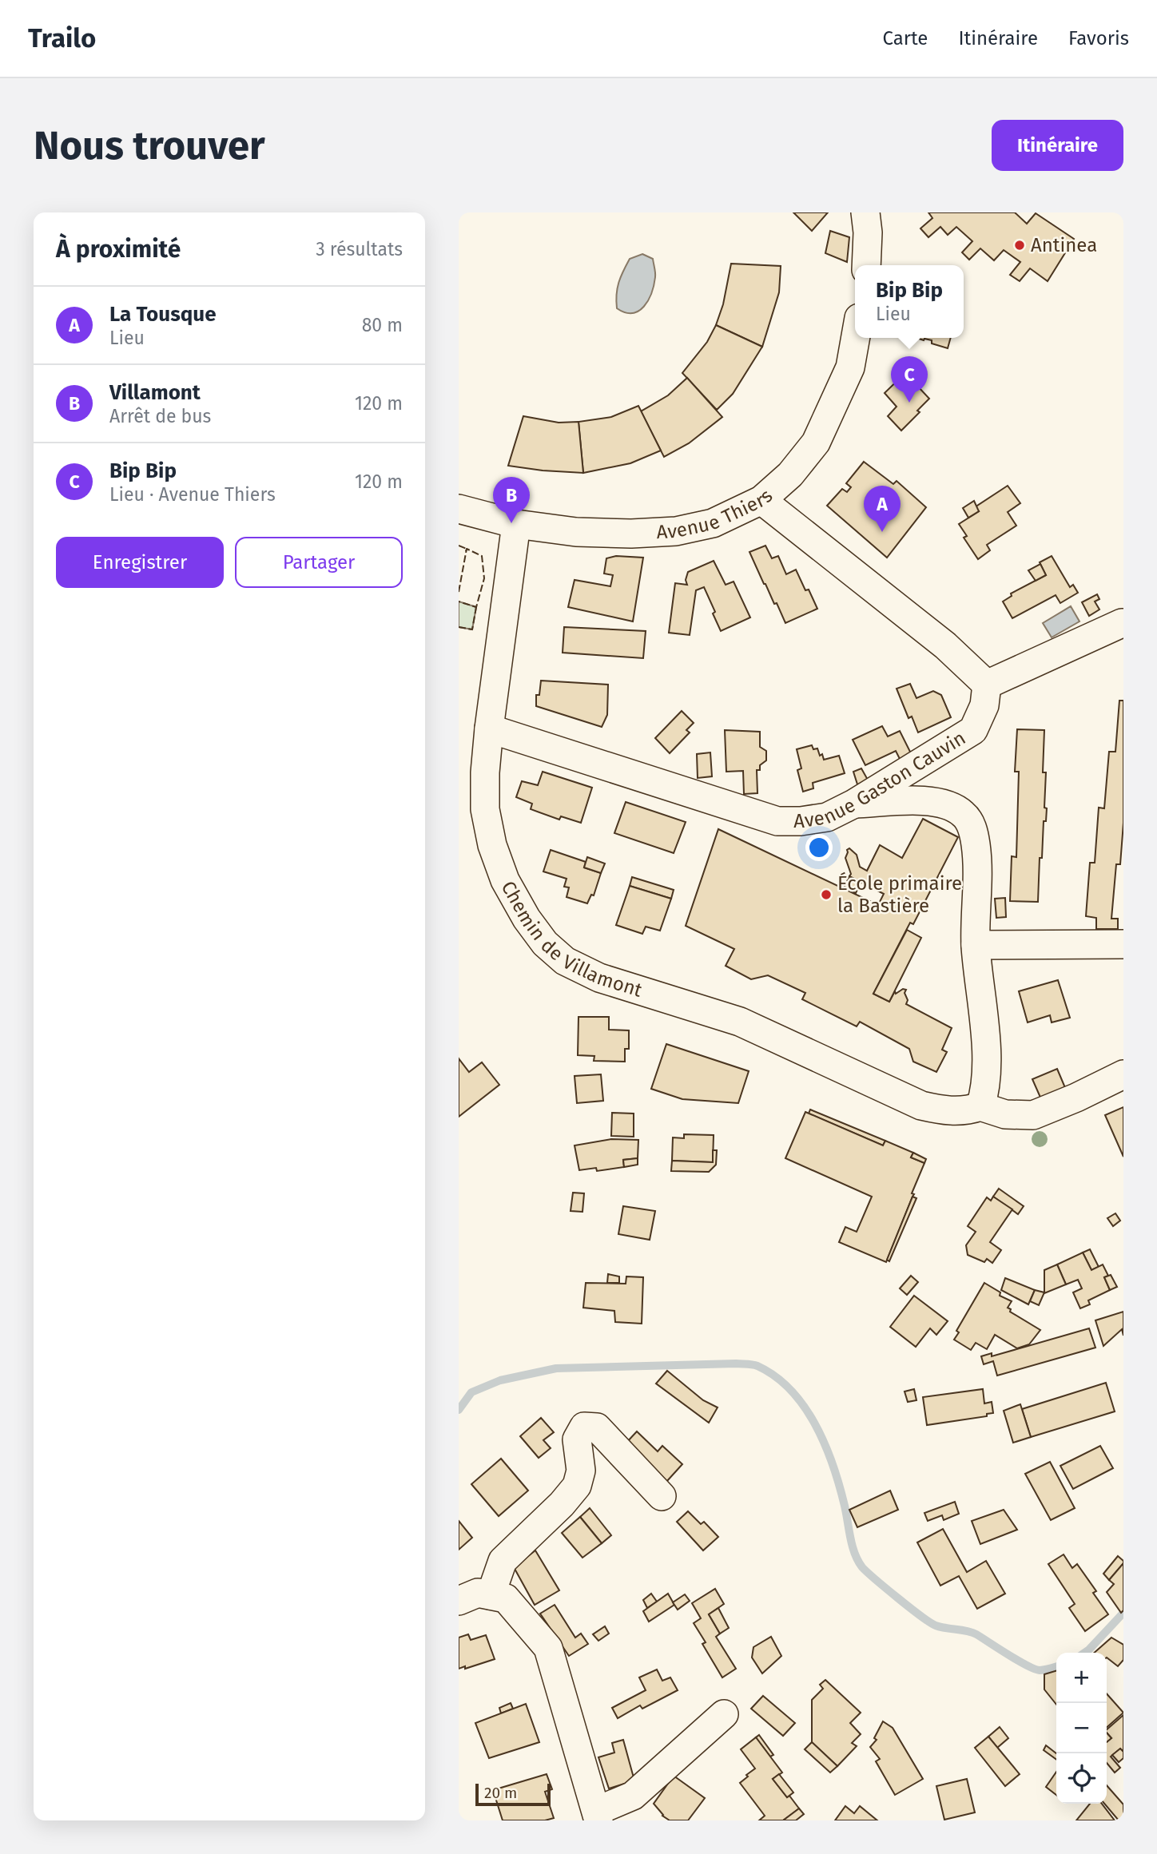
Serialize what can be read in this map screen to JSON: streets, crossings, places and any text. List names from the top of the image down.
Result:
{
  "streets": {
    "street": ["Avenue Thiers", "Avenue Gaston Cauvin", "Chemin de Villamont"]
  },
  "crossings": [
    ["Avenue Thiers", "Chemin de Villamont"],
    ["Avenue Gaston Cauvin", "Chemin de Villamont"]
  ],
  "places": ["Antinea", "École primaire la Bastière"],
  "scale_bar": "20 m",
  "page": {
    "header": "Trailo",
    "nav": ["Carte", "Itinéraire", "Favoris"],
    "buttons": [
      "Itinéraire",
      ["Enregistrer", "Partager"]
    ],
    "title": "Nous trouver",
    "heading": ["À proximité", "3 résultats"],
    "popup": ["Bip Bip", "Lieu"],
    "list": [
      {
        "mark": "A",
        "name": "La Tousque",
        "note": "Lieu",
        "value": "80 m"
      },
      {
        "mark": "B",
        "name": "Villamont",
        "note": "Arrêt de bus",
        "value": "120 m"
      },
      {
        "mark": "C",
        "name": "Bip Bip",
        "note": "Lieu · Avenue Thiers",
        "value": "120 m"
      }
    ],
    "pins": ["C", "B", "A"],
    "map_buttons": ["+", "−"],
    "scale": "20 m"
  }
}
